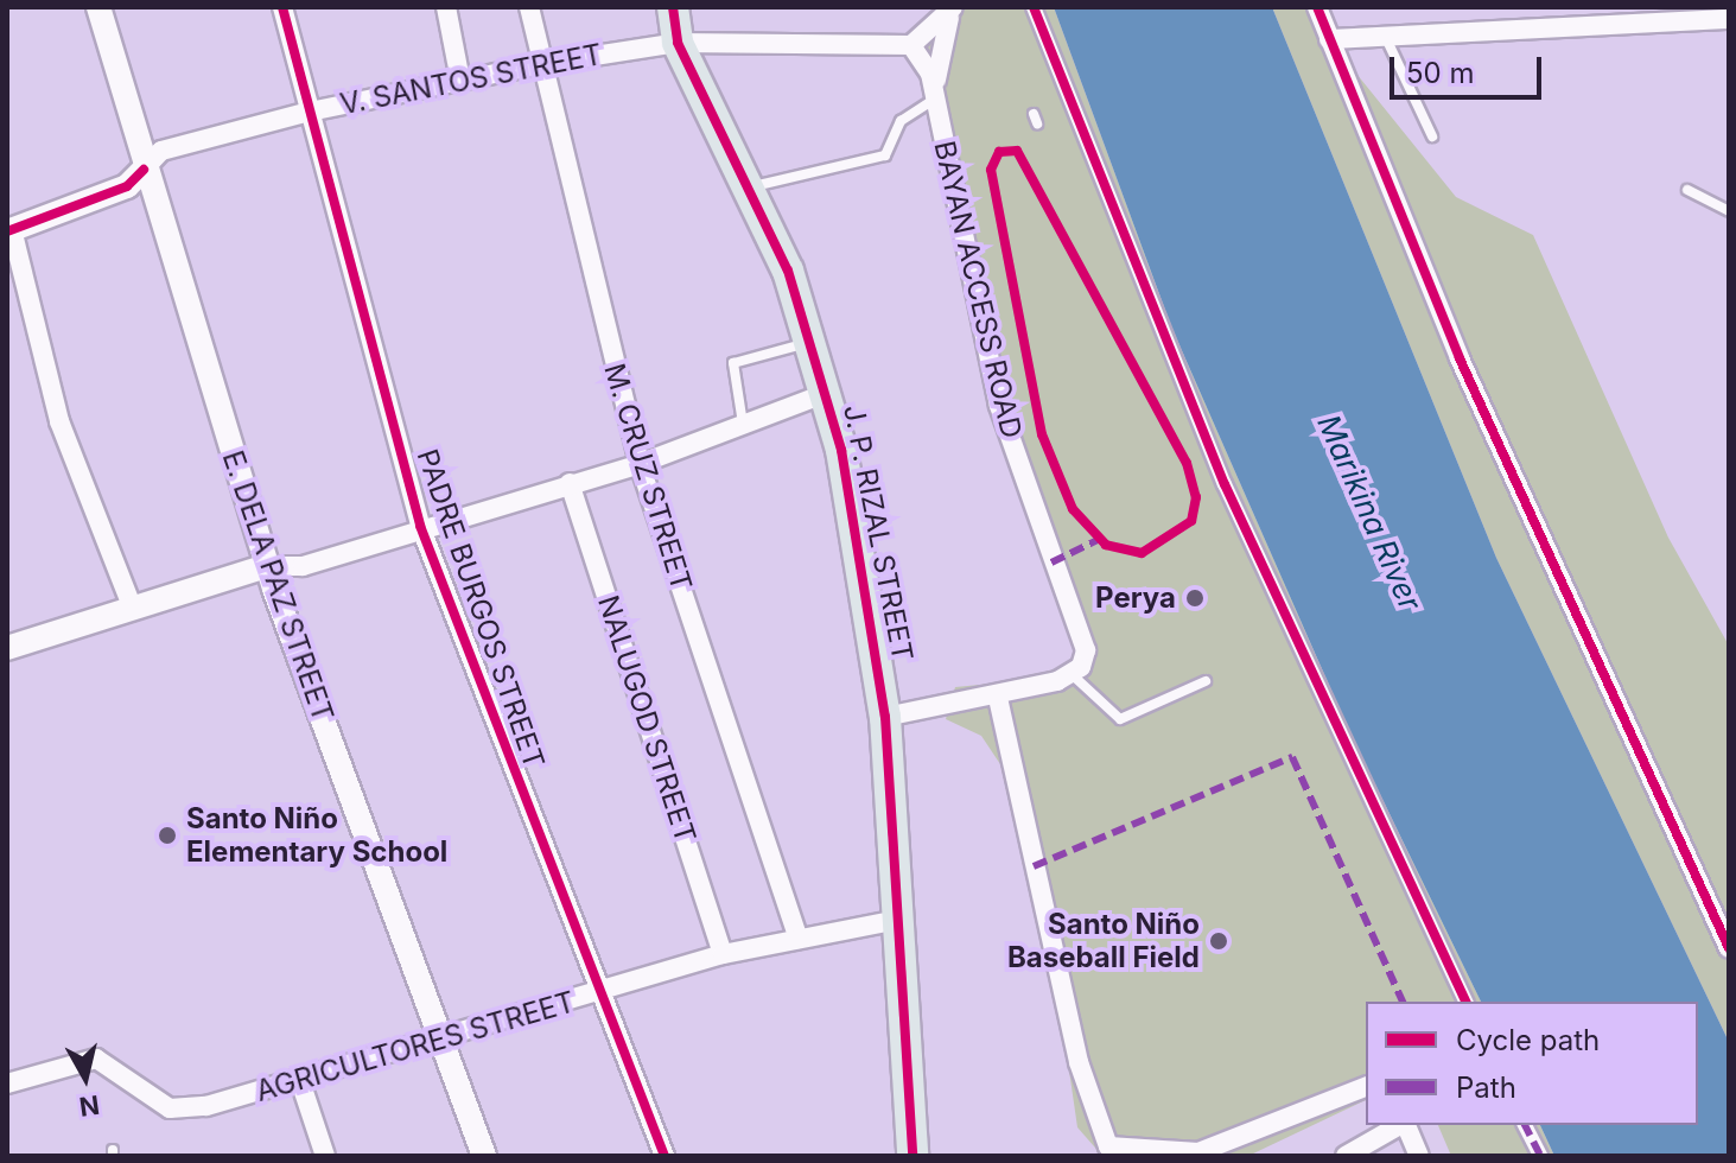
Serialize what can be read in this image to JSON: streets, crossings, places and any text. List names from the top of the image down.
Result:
{
  "streets": {
    "main road": ["J. P. RIZAL STREET"],
    "street": [
      "V. SANTOS STREET",
      "BAYAN ACCESS ROAD",
      "M. CRUZ STREET",
      "E. DELA PAZ STREET",
      "PADRE BURGOS STREET",
      "NALUGOD STREET",
      "AGRICULTORES STREET"
    ]
  },
  "crossings": [
    ["V. SANTOS STREET", "BAYAN ACCESS ROAD"],
    ["V. SANTOS STREET", "M. CRUZ STREET"],
    ["V. SANTOS STREET", "J. P. RIZAL STREET"],
    ["V. SANTOS STREET", "E. DELA PAZ STREET"],
    ["V. SANTOS STREET", "PADRE BURGOS STREET"],
    ["M. CRUZ STREET", "AGRICULTORES STREET"],
    ["J. P. RIZAL STREET", "AGRICULTORES STREET"],
    ["E. DELA PAZ STREET", "AGRICULTORES STREET"],
    ["PADRE BURGOS STREET", "AGRICULTORES STREET"],
    ["NALUGOD STREET", "AGRICULTORES STREET"]
  ],
  "water": ["Marikina River"],
  "places": ["Perya", "Santo Niño Elementary School", "Santo Niño Baseball Field"],
  "legend": ["Cycle path", "Path"],
  "scale_bar": "50 m",
  "north": "bottom"
}
